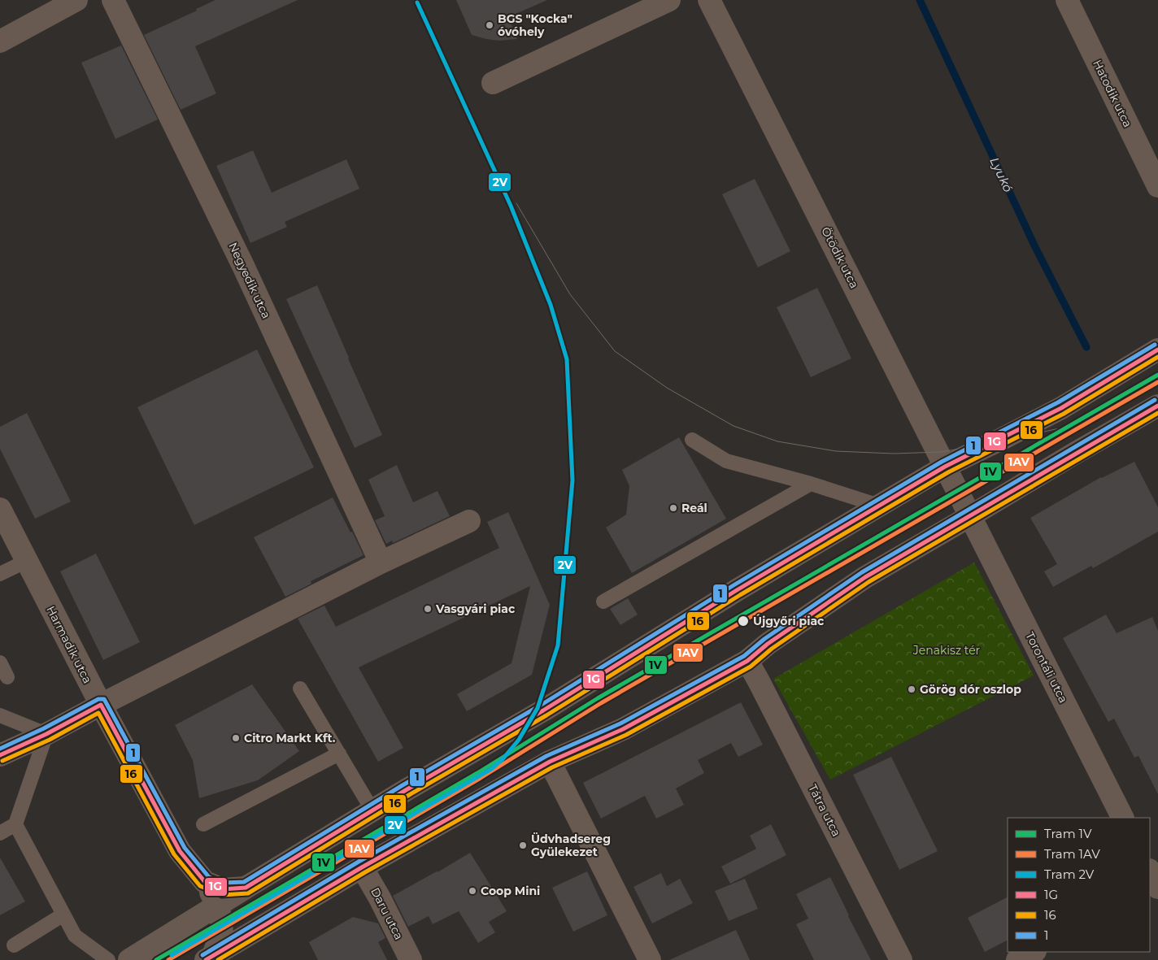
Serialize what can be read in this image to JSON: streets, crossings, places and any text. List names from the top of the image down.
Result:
{
  "streets": {
    "street": [
      "Hatodik utca",
      "Ötödik utca",
      "Negyedik utca",
      "Harmadik utca",
      "Torontáli utca",
      "Tátra utca",
      "Daru utca"
    ]
  },
  "crossings": [
    ["Ötödik utca", "Torontáli utca"]
  ],
  "water": ["Lyukó"],
  "parks": ["Jenakisz tér"],
  "places": [
    "BGS \"Kocka\" óvóhely",
    "Reál",
    "Vasgyári piac",
    "Újgyőri piac",
    "Görög dór oszlop",
    "Citro Markt Kft.",
    "Üdvhadsereg Gyülekezet",
    "Coop Mini"
  ],
  "lines": [
    "tram line 2V",
    "transit line 1",
    "transit line 1G",
    "transit line 16",
    "tram line 1V",
    "tram line 1AV"
  ],
  "legend": [
    "Tram 1V",
    "Tram 1AV",
    "Tram 2V",
    "1G",
    "16",
    "1"
  ]
}
